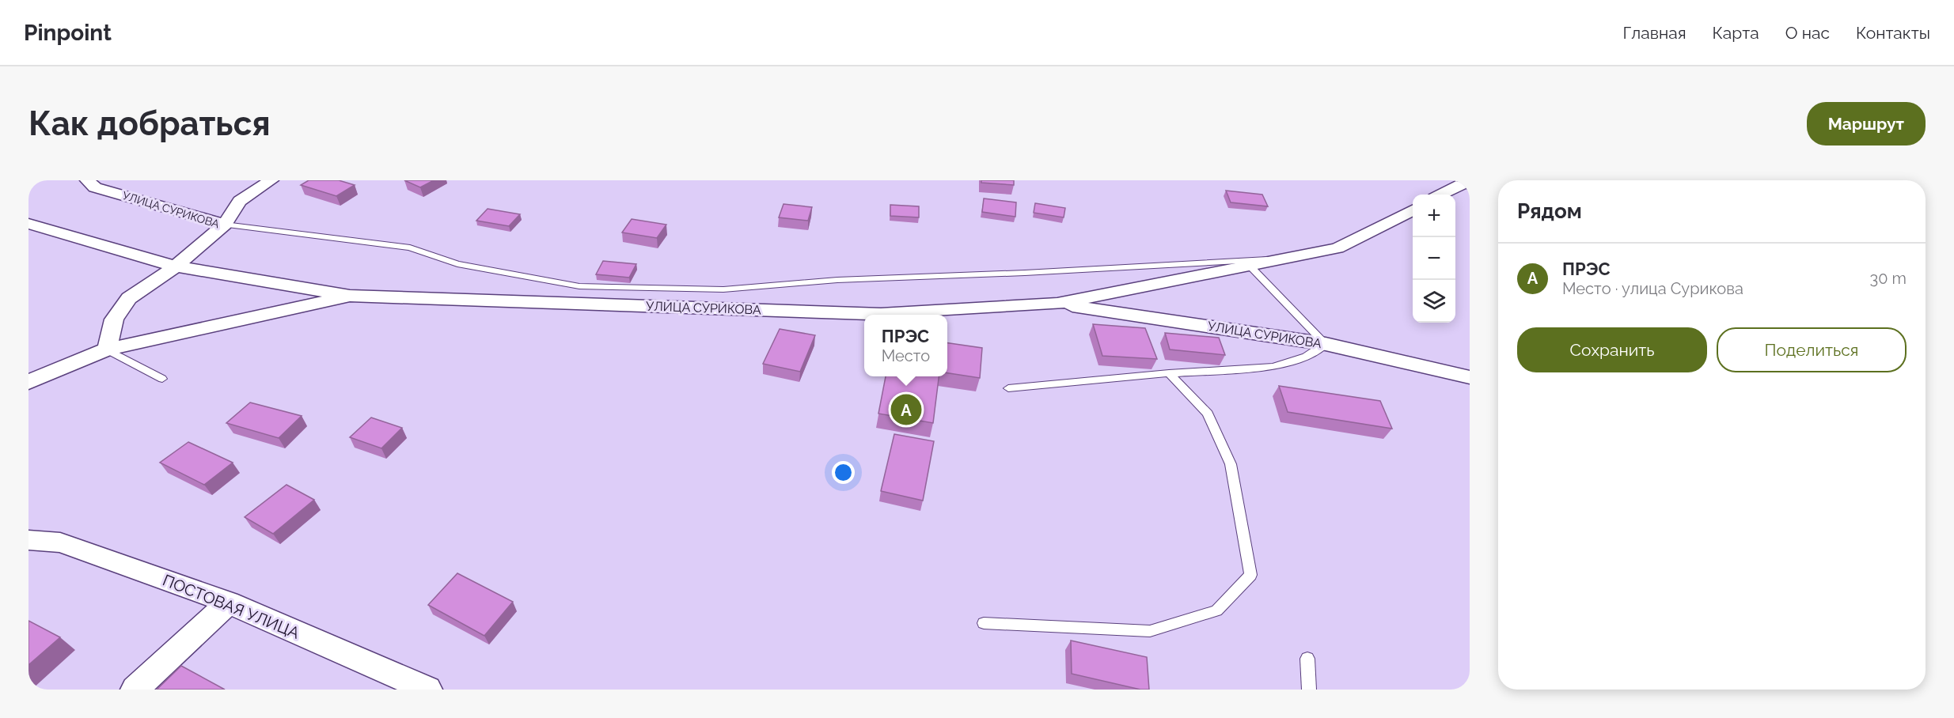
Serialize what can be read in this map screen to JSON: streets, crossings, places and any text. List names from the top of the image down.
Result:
{
  "streets": {
    "street": ["УЛИЦА СУРИКОВА", "ПОСТОВАЯ УЛИЦА"]
  },
  "page": {
    "header": "Pinpoint",
    "nav": [
      "Главная",
      "Карта",
      "О нас",
      "Контакты"
    ],
    "buttons": [
      "Маршрут",
      ["Сохранить", "Поделиться"]
    ],
    "title": "Как добраться",
    "heading": "Рядом",
    "map_buttons": ["+", "−"],
    "list": [
      {
        "mark": "A",
        "name": "ПРЭС",
        "note": "Место · улица Сурикова",
        "value": "30 m"
      }
    ],
    "popup": ["ПРЭС", "Место"],
    "pins": "A"
  }
}
